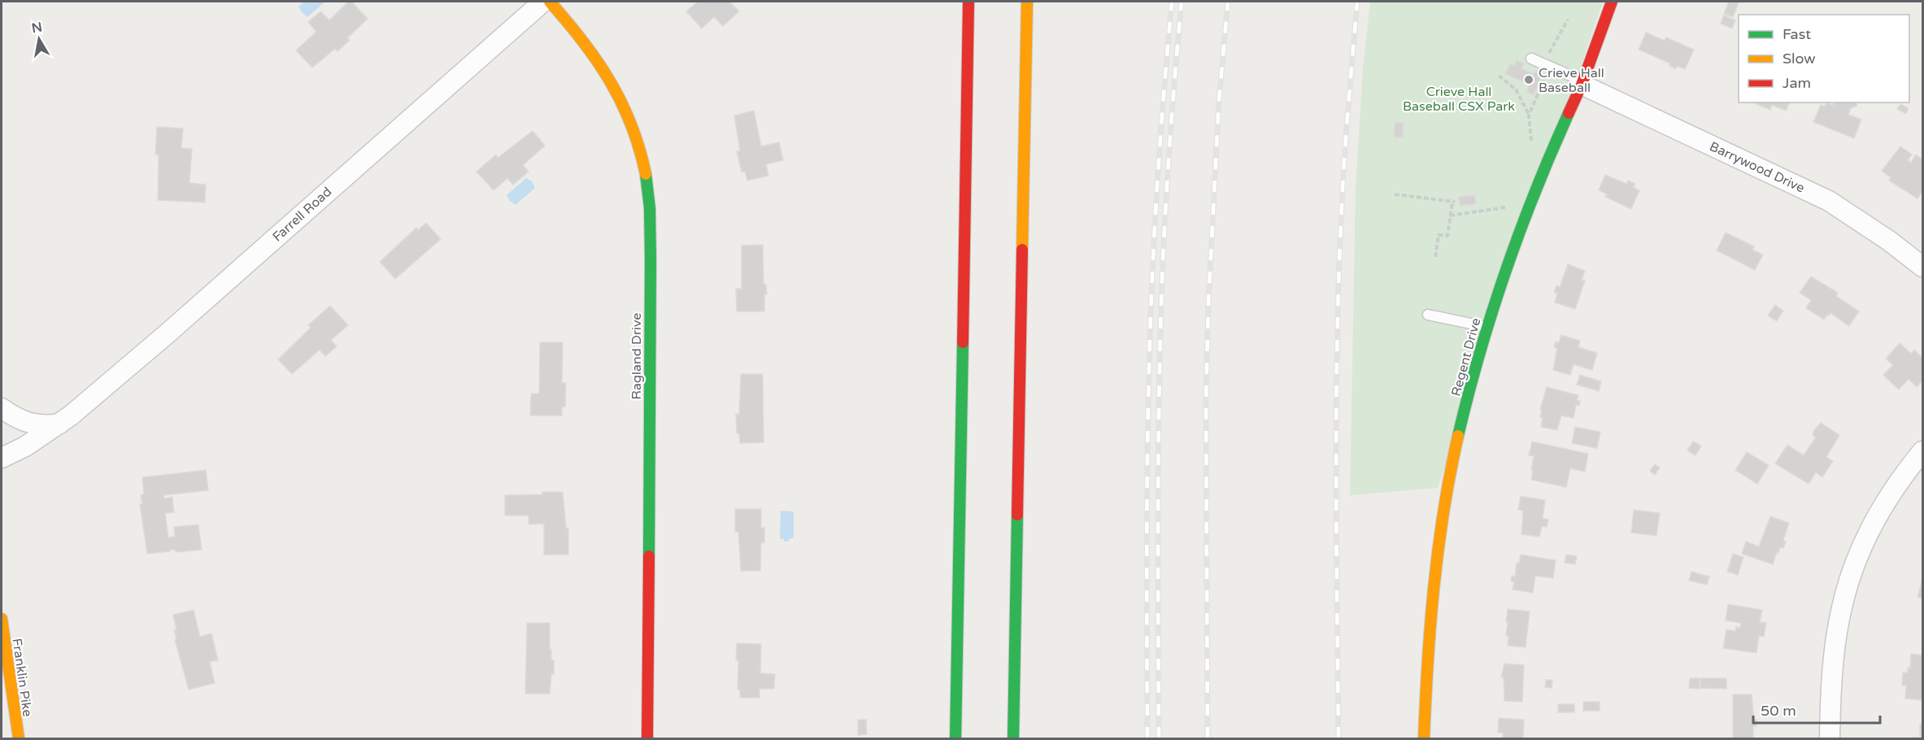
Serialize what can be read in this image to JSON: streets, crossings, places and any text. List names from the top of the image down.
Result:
{
  "streets": {
    "main road": ["Ragland Drive", "Regent Drive", "Franklin Pike"],
    "street": ["Barrywood Drive", "Farrell Road"]
  },
  "crossings": [
    ["Barrywood Drive", "Regent Drive"]
  ],
  "parks": ["Crieve Hall Baseball CSX Park"],
  "places": ["Crieve Hall Baseball"],
  "legend": ["Fast", "Slow", "Jam"],
  "scale_bar": "50 m",
  "north": "top"
}
